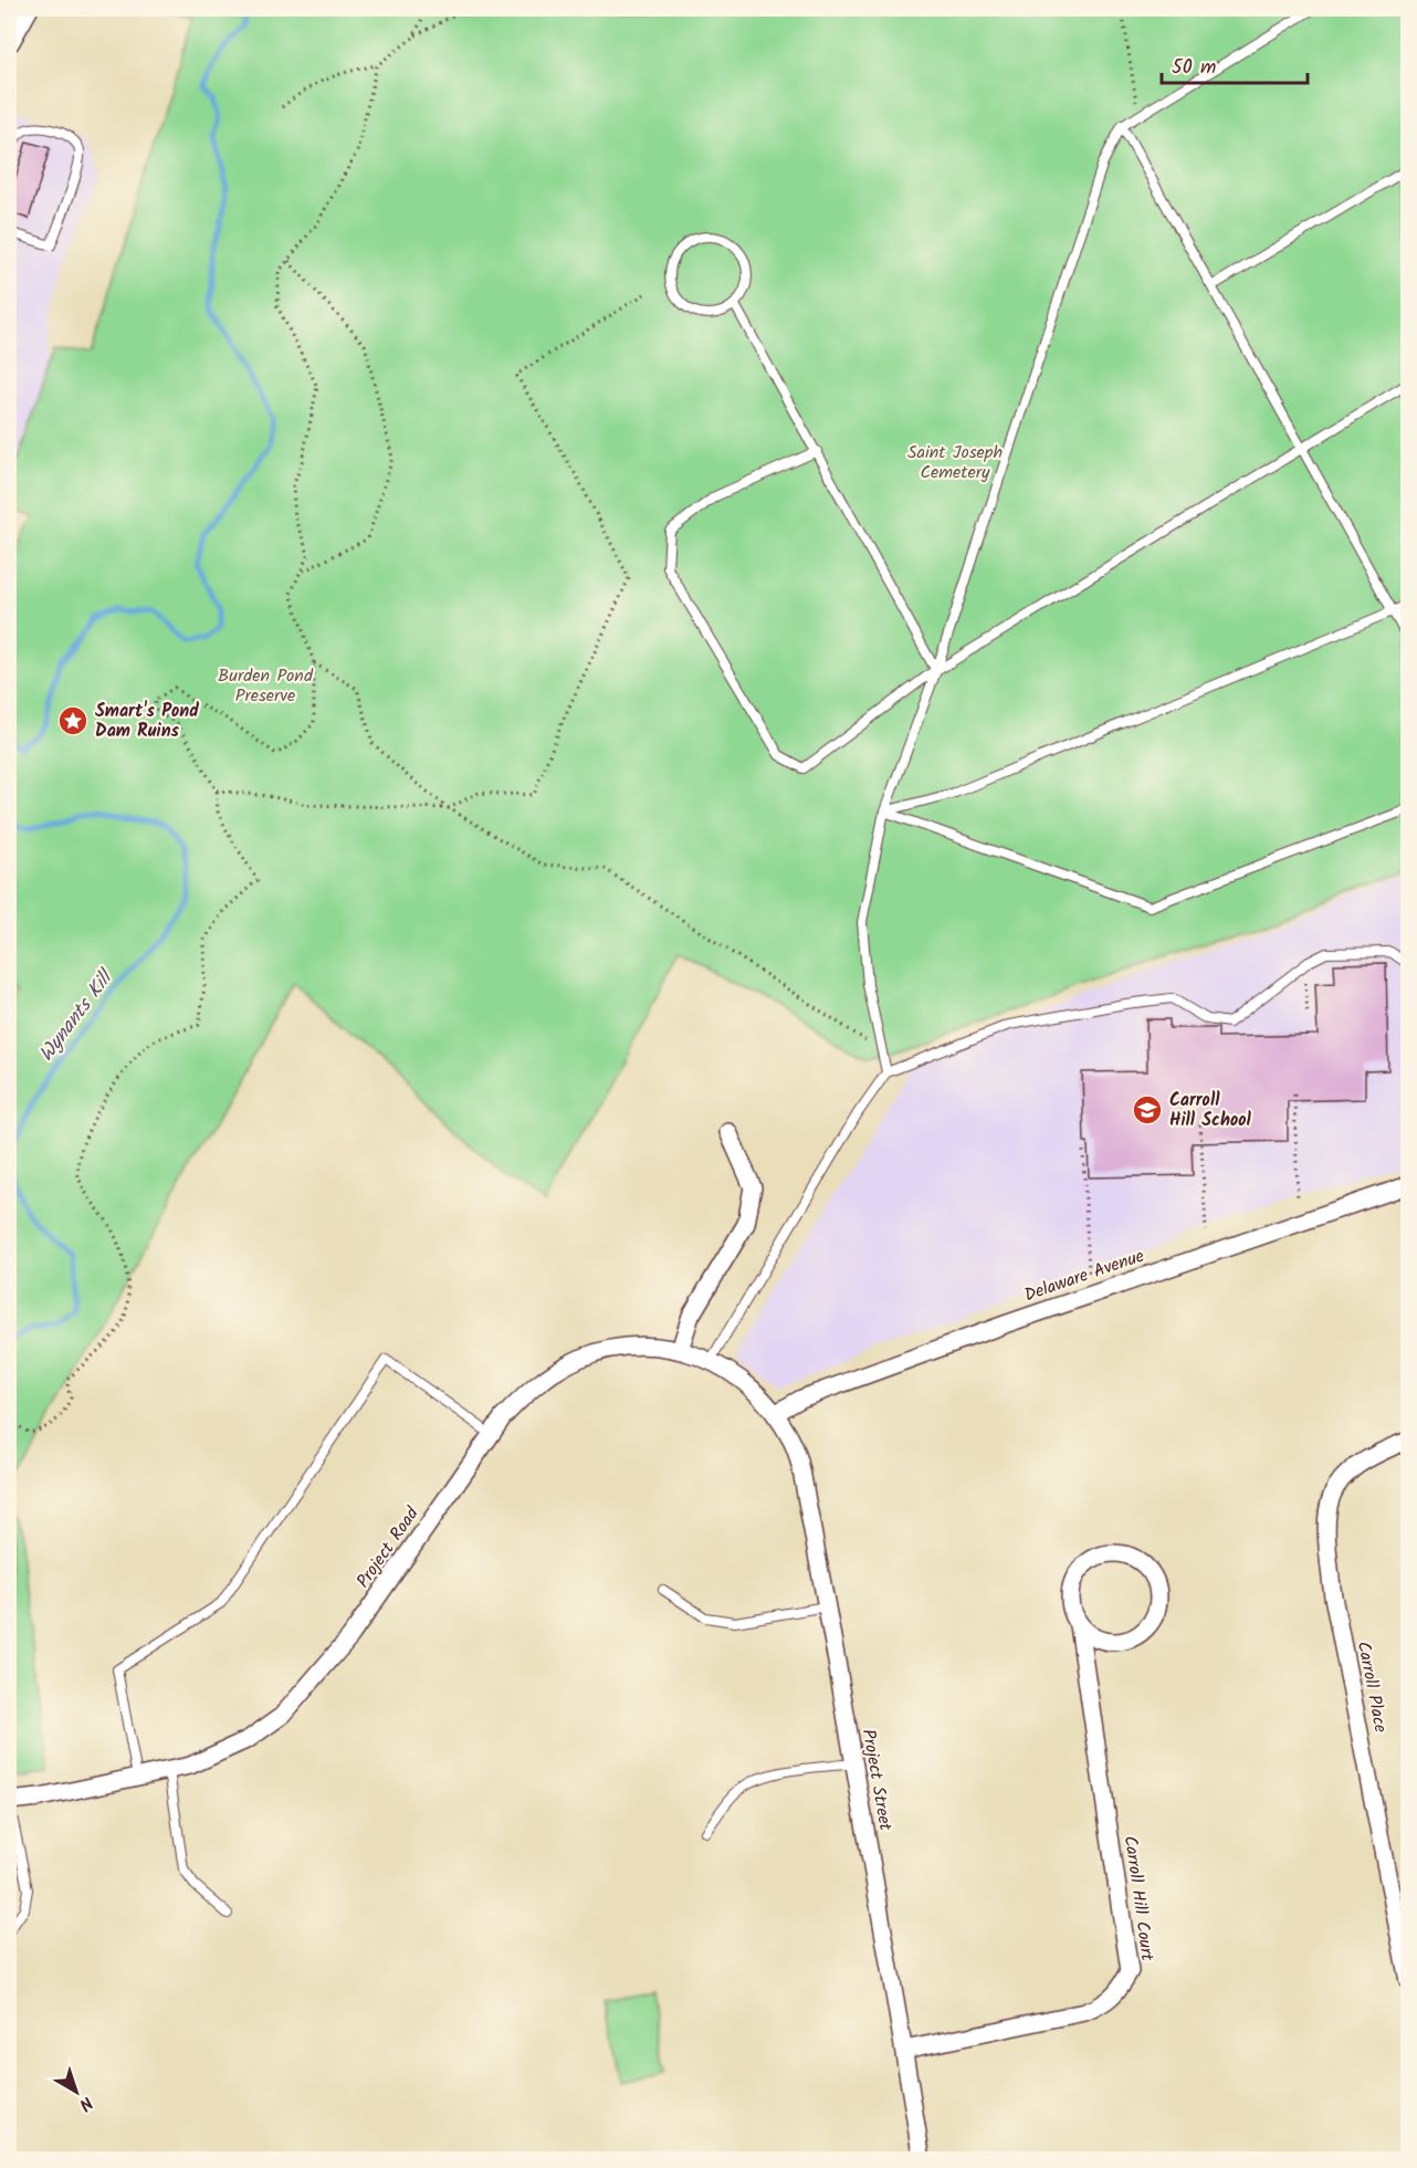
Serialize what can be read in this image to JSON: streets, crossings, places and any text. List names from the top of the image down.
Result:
{
  "streets": {
    "street": [
      "Delaware Avenue",
      "Project Road",
      "Carroll Place",
      "Project Street",
      "Carroll Hill Court"
    ]
  },
  "crossings": [
    ["Delaware Avenue", "Project Road"],
    ["Delaware Avenue", "Project Street"],
    ["Project Road", "Project Street"],
    ["Project Street", "Carroll Hill Court"]
  ],
  "water": ["Wynants Kill"],
  "parks": ["Saint Joseph Cemetery", "Burden Pond Preserve"],
  "places": {
    "place": ["Smart's Pond Dam Ruins"],
    "school or university": ["Carroll Hill School"]
  },
  "scale_bar": "50 m",
  "north": "bottom right"
}
